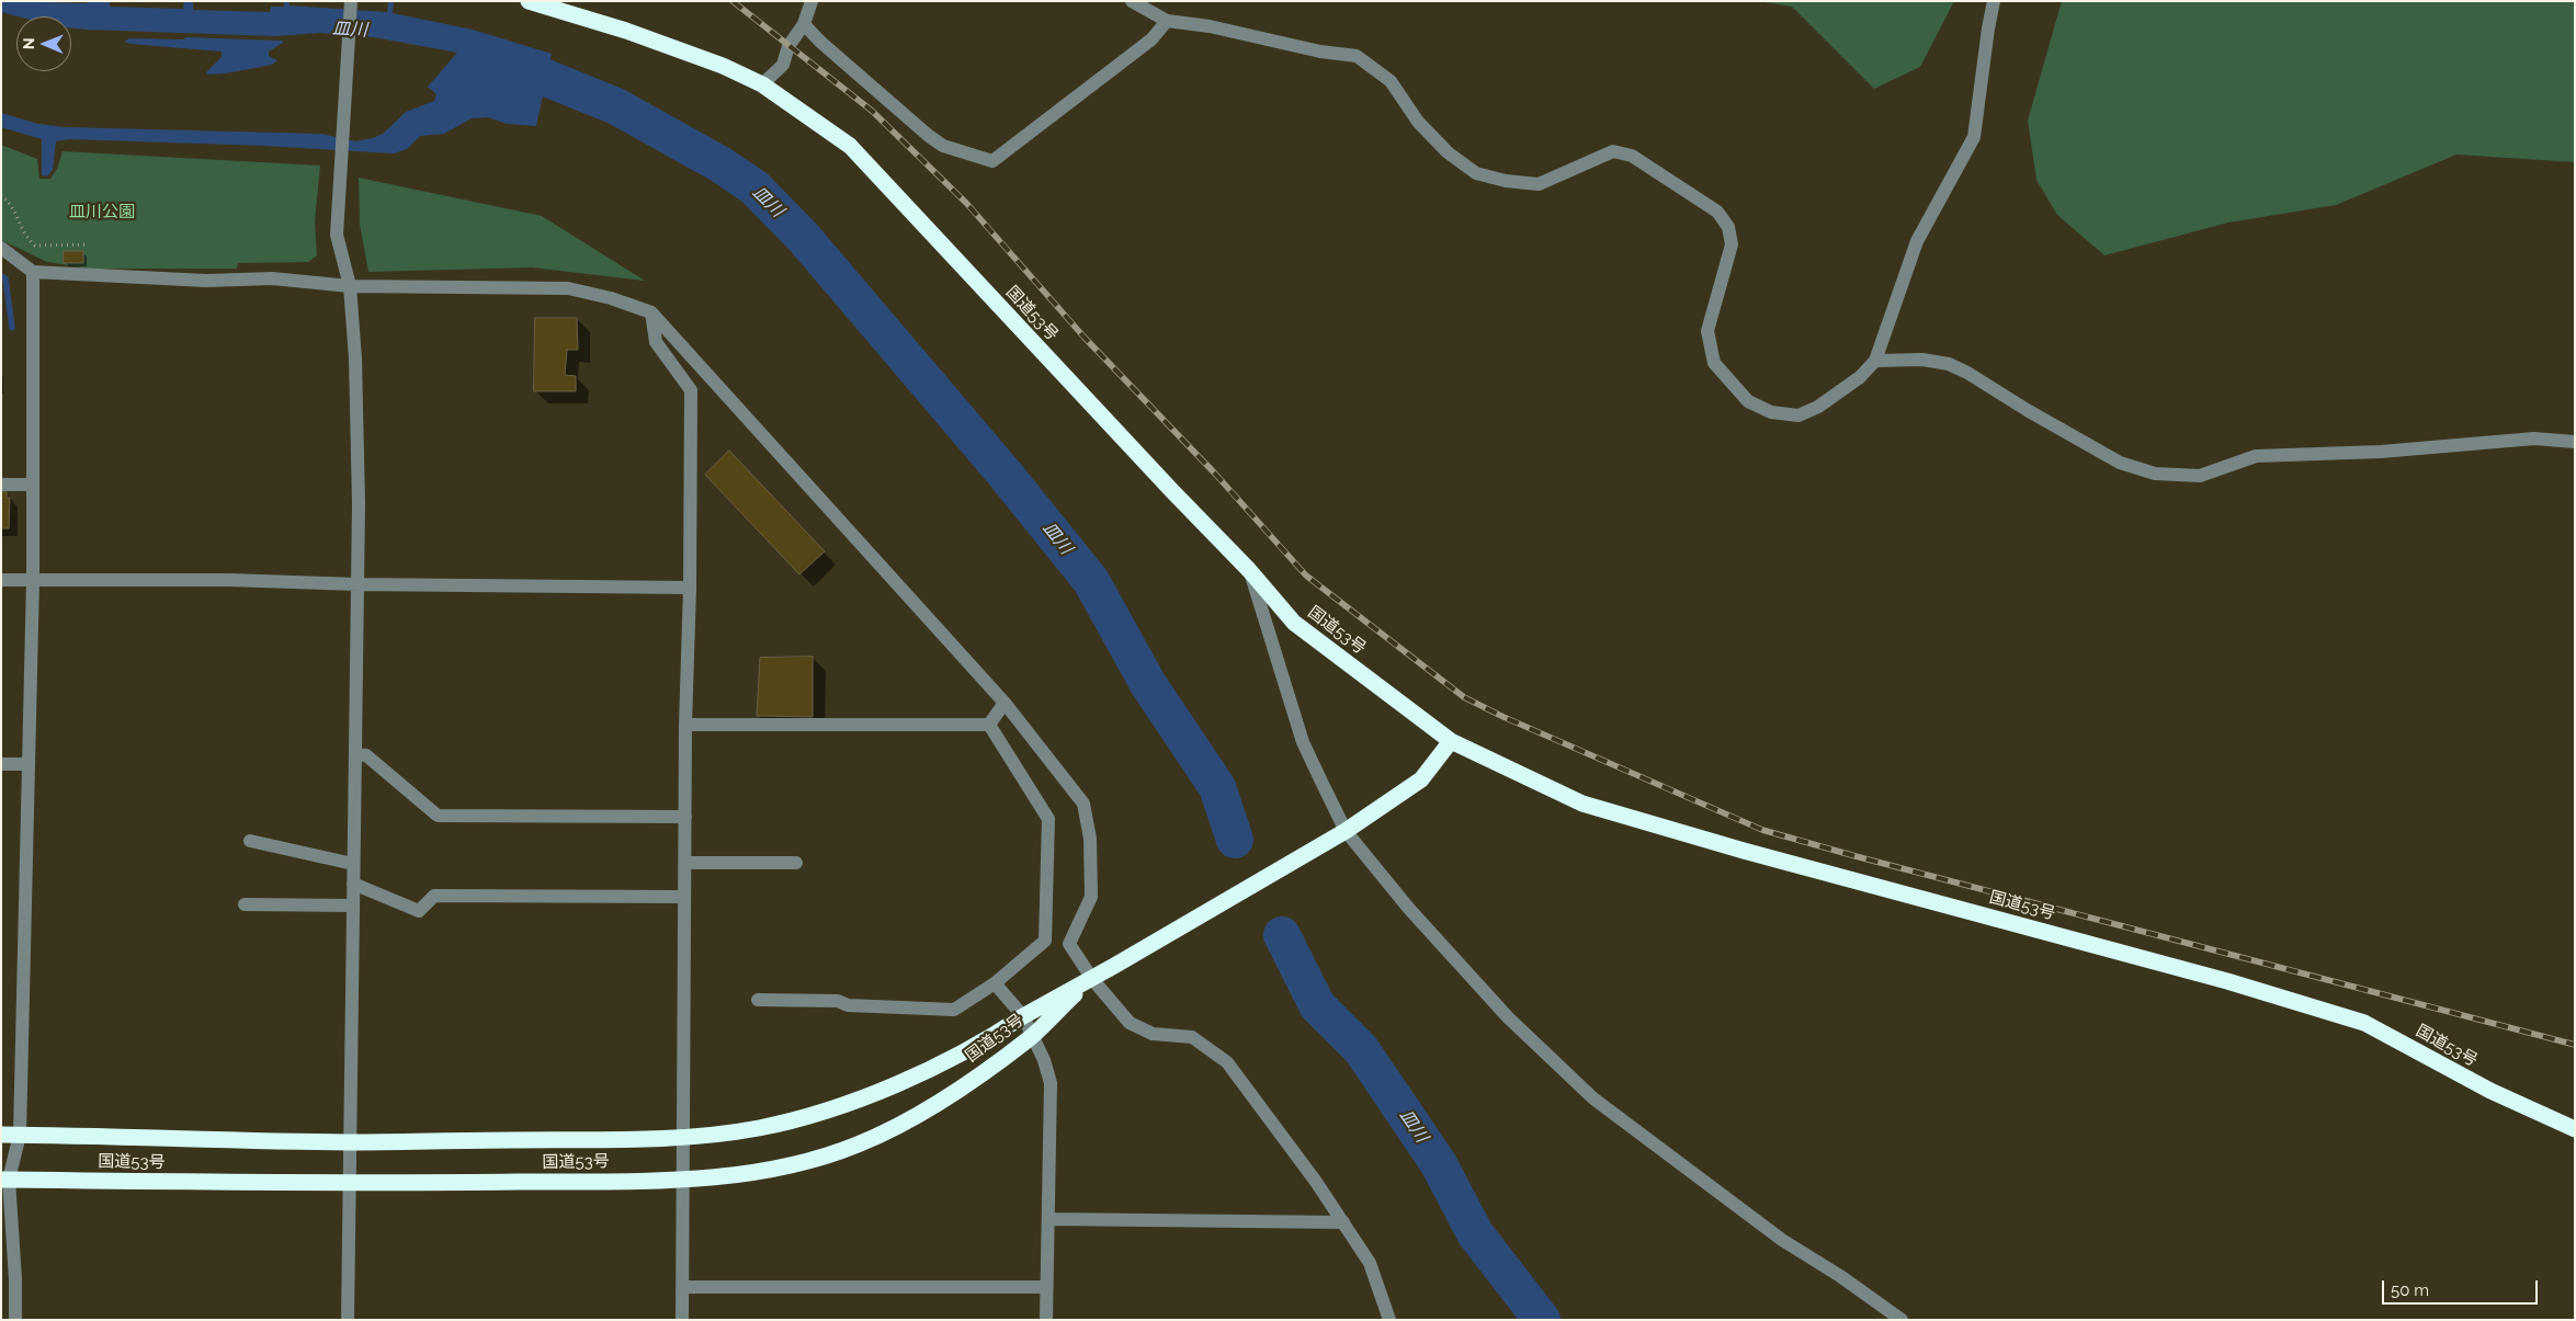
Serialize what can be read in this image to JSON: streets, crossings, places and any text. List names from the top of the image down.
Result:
{
  "streets": {
    "highway": ["国道53号"]
  },
  "water": ["皿川"],
  "parks": ["皿川公園"],
  "scale_bar": "50 m",
  "north": "left"
}
